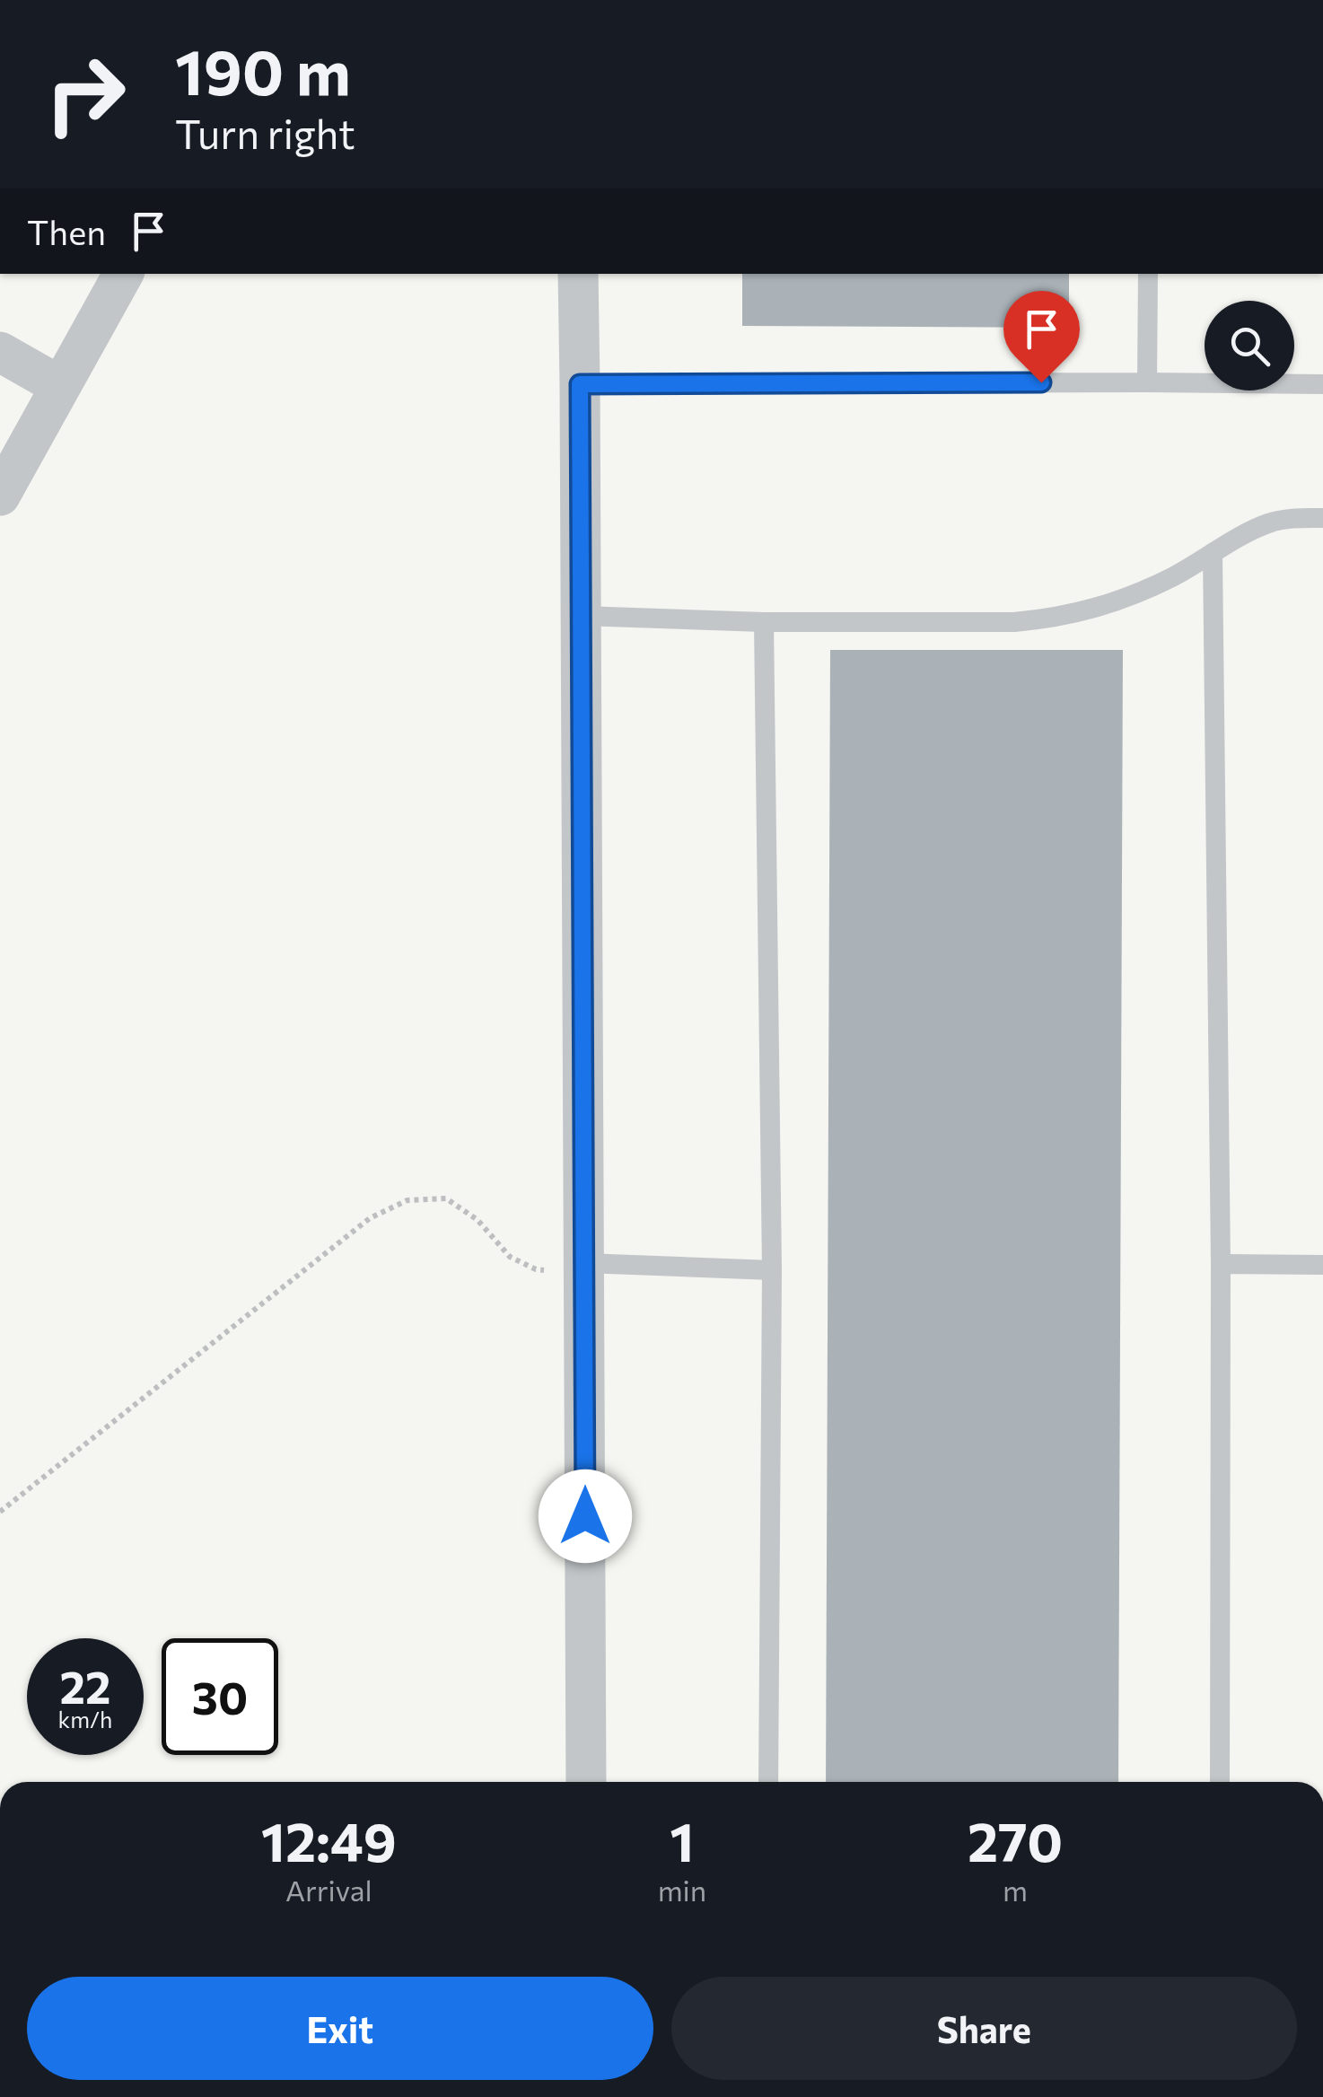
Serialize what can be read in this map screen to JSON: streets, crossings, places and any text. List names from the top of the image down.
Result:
{
  "page": {
    "turn": ["190 m", "Turn right"],
    "then": "Then",
    "speed": "22 km/h",
    "limit": "30",
    "eta": [
      "12:49",
      "Arrival",
      "1",
      "min",
      "270",
      "m"
    ],
    "buttons": ["Exit", "Share"]
  }
}
